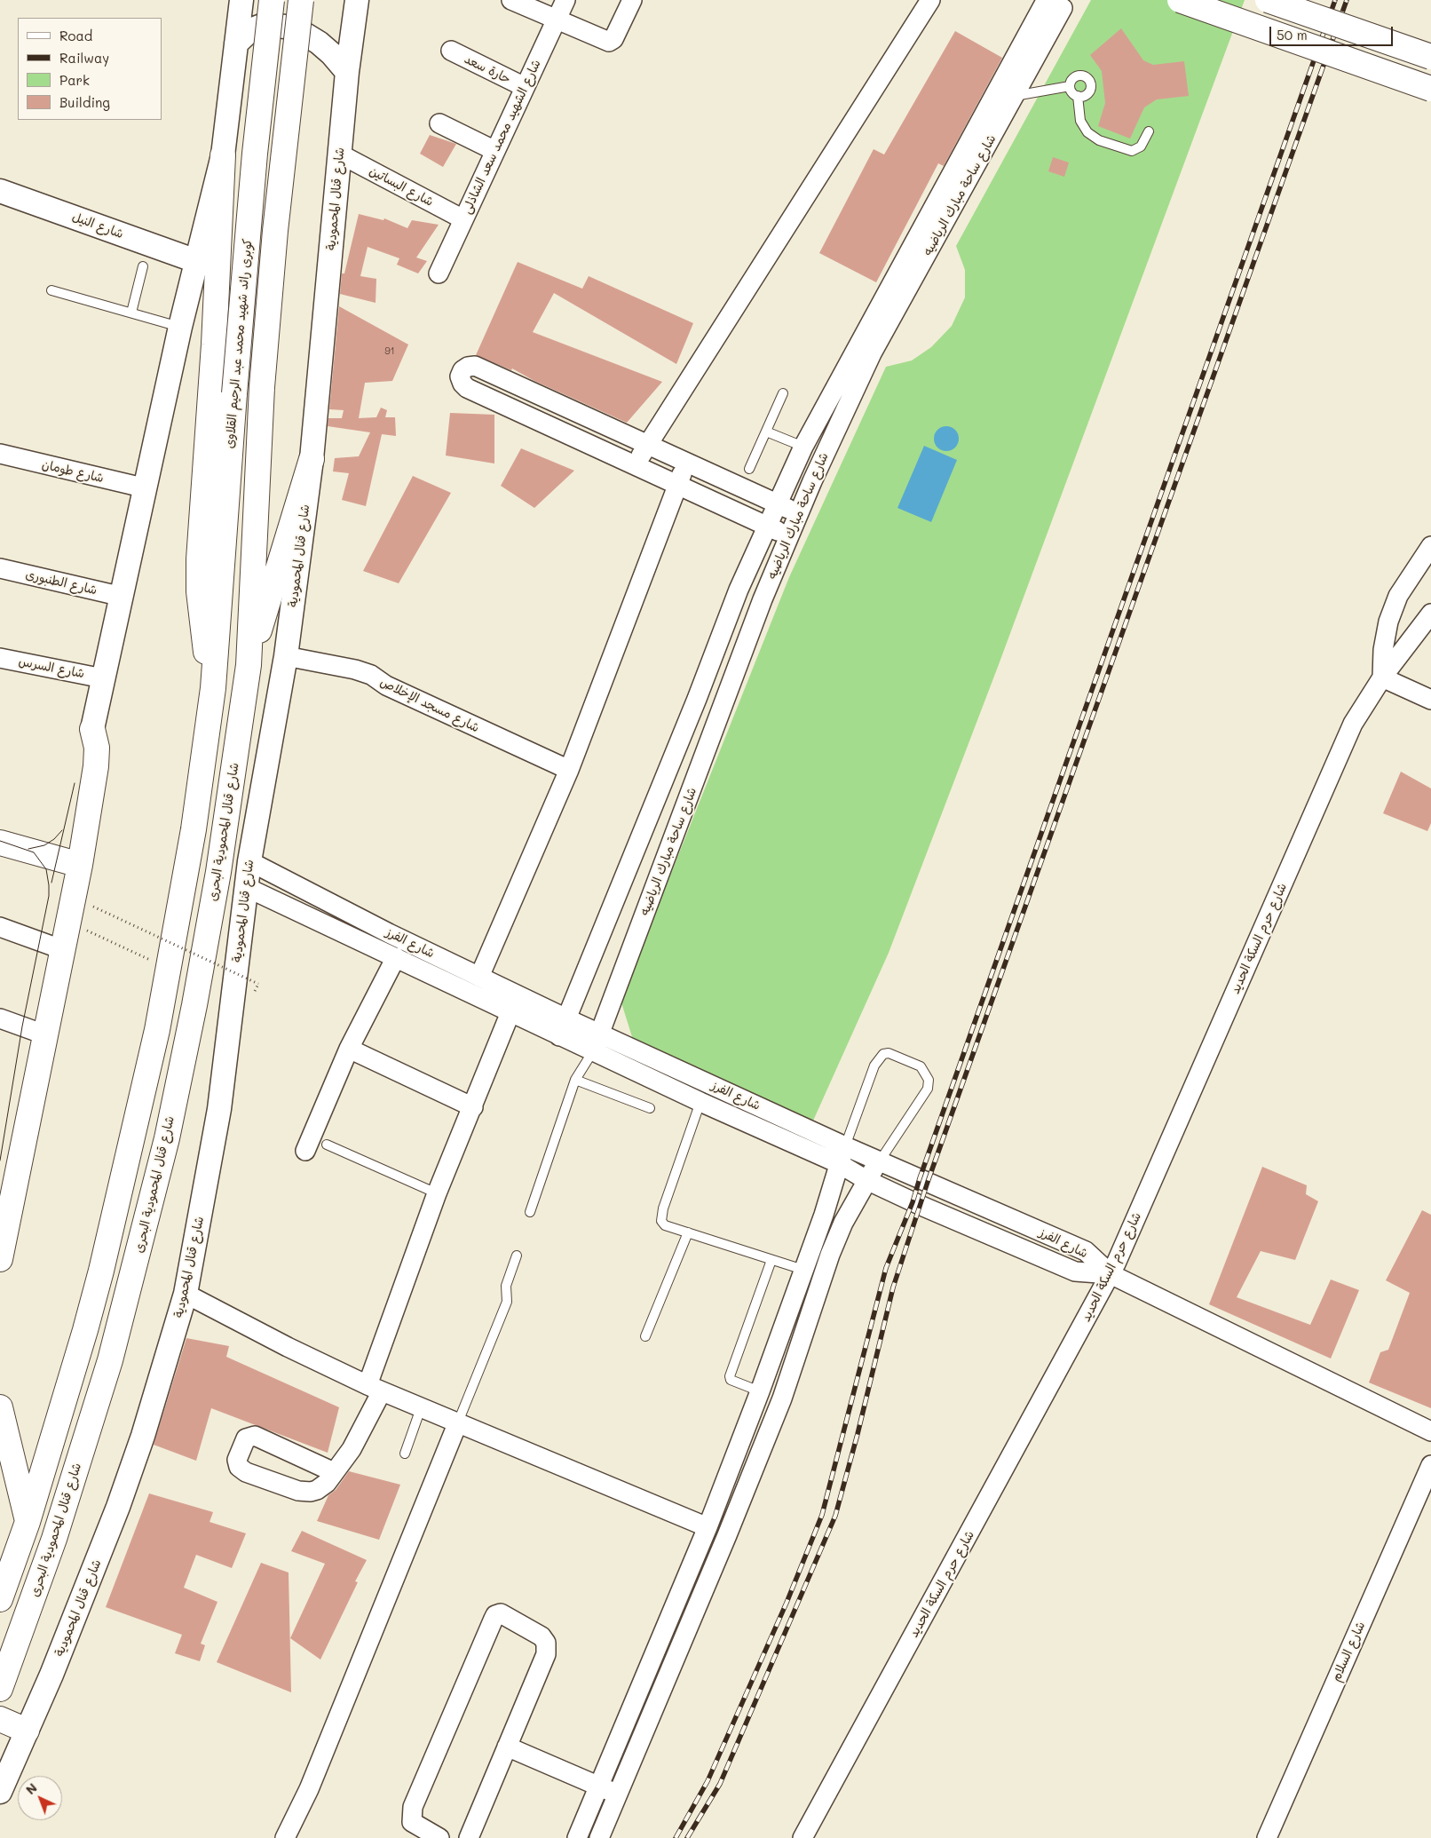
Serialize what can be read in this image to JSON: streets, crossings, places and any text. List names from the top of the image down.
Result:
{
  "streets": {
    "main road": ["كوبرى رائد شهيد محمد عبد الرحيم القلاوى", "شارع قنال المحمودية البحرى"],
    "street": [
      "حارة سعد",
      "شارع الشهيد محمد سعد الشاذلى",
      "شارع البساتين",
      "شارع ساحة مبارك الرياضيه",
      "شارع قنال المحمودية",
      "شارع النيل",
      "شارع طومان",
      "شارع الطنبورى",
      "شارع السرس",
      "شارع مسجد الإخلاص",
      "شارع حرم السكة الحديد",
      "شارع الفرز",
      "شارع السلام"
    ]
  },
  "crossings": [
    ["حارة سعد", "شارع الشهيد محمد سعد الشاذلى"],
    ["شارع الشهيد محمد سعد الشاذلى", "شارع البساتين"],
    ["شارع البساتين", "شارع قنال المحمودية"],
    ["شارع ساحة مبارك الرياضيه", "شارع الفرز"],
    ["شارع قنال المحمودية", "شارع مسجد الإخلاص"],
    ["شارع قنال المحمودية", "شارع الفرز"],
    ["شارع حرم السكة الحديد", "شارع الفرز"]
  ],
  "house_numbers": ["91"],
  "legend": [
    "Road",
    "Railway",
    "Park",
    "Building"
  ],
  "scale_bar": "50 m",
  "north": "top left"
}
